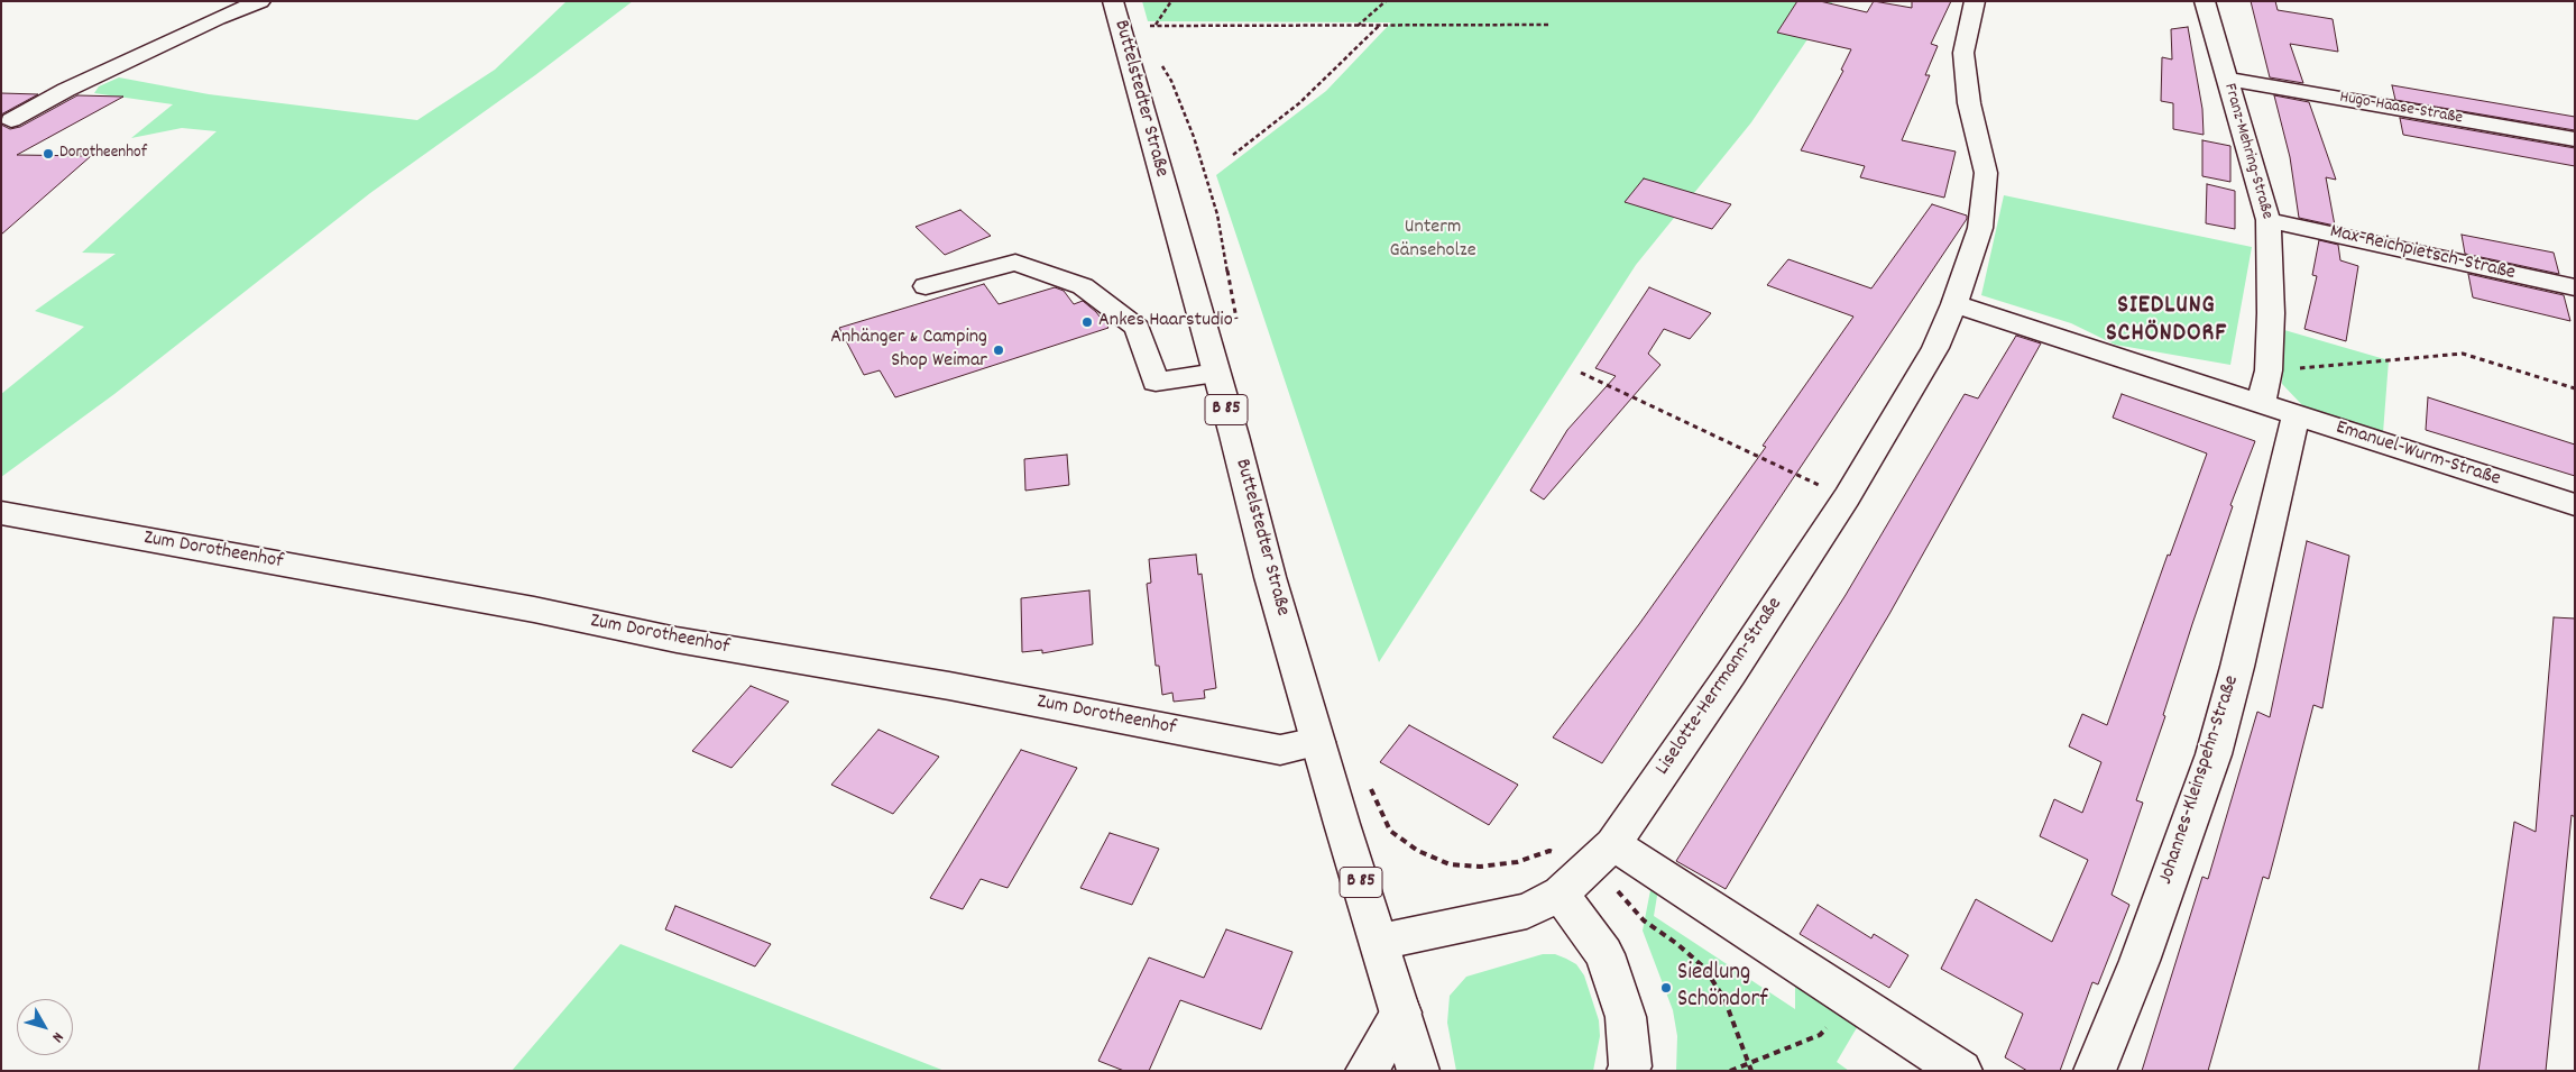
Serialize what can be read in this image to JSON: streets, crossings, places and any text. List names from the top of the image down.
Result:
{
  "streets": {
    "street": [
      "Buttelstedter Straße",
      "Hugo-Haase-Straße",
      "Franz-Mehring-Straße",
      "Max-Reichpietsch-Straße",
      "B 85",
      "Emanuel-Wurm-Straße",
      "Zum Dorotheenhof",
      "Liselotte-Herrmann-Straße",
      "Johannes-Kleinspehn-Straße"
    ]
  },
  "crossings": [
    ["Buttelstedter Straße", "Zum Dorotheenhof"],
    ["Buttelstedter Straße", "Liselotte-Herrmann-Straße"],
    ["Hugo-Haase-Straße", "Franz-Mehring-Straße"],
    ["Franz-Mehring-Straße", "Max-Reichpietsch-Straße"],
    ["Franz-Mehring-Straße", "Emanuel-Wurm-Straße"],
    ["Emanuel-Wurm-Straße", "Liselotte-Herrmann-Straße"],
    ["Emanuel-Wurm-Straße", "Johannes-Kleinspehn-Straße"]
  ],
  "districts": ["SIEDLUNG SCHÖNDORF"],
  "parks": ["Unterm Gänseholze"],
  "places": [
    "Dorotheenhof",
    "Ankes Haarstudio",
    "Anhänger & Camping Shop Weimar",
    "Siedlung Schöndorf"
  ],
  "north": "bottom right"
}
